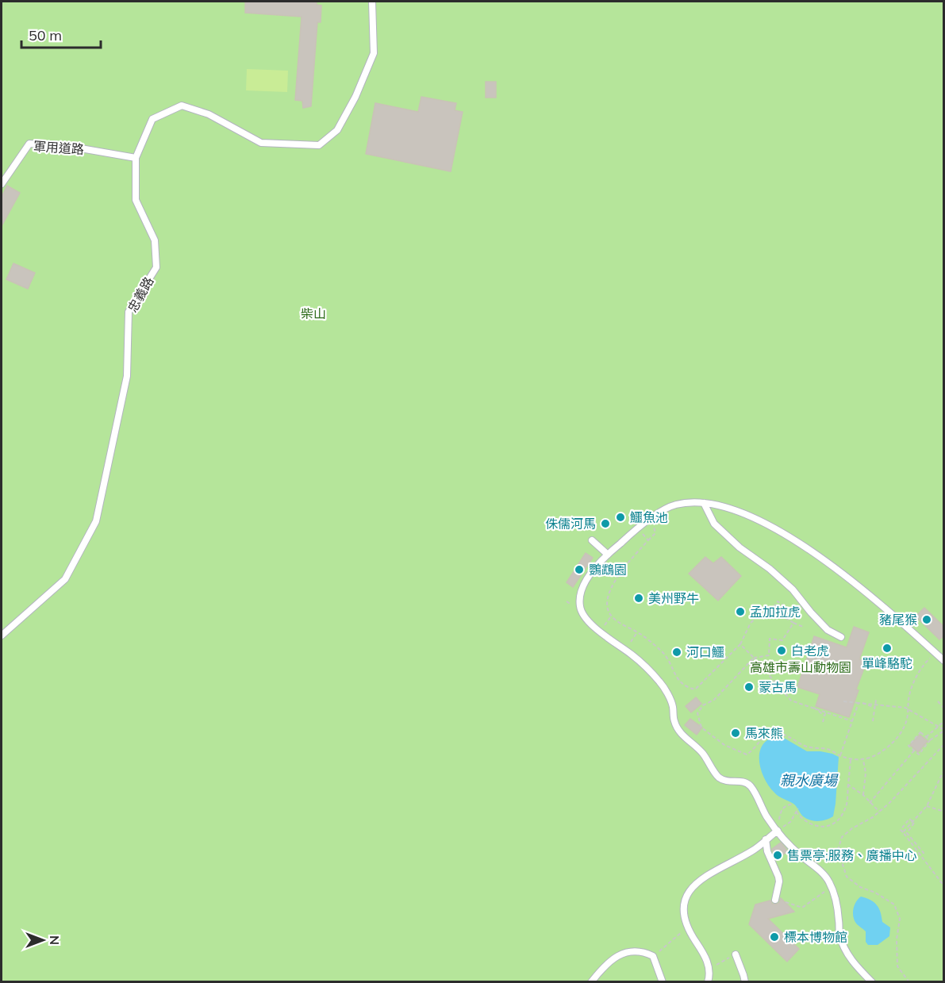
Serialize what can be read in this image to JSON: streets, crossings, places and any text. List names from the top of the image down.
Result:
{
  "streets": {
    "lane": ["軍用道路", "忠義路"]
  },
  "crossings": [
    ["軍用道路", "忠義路"]
  ],
  "water": ["親水廣場"],
  "parks": ["柴山", "高雄市壽山動物園"],
  "places": [
    "鱷魚池",
    "侏儒河馬",
    "鸚鵡園",
    "美州野牛",
    "孟加拉虎",
    "豬尾猴",
    "單峰駱駝",
    "白老虎",
    "河口鱷",
    "蒙古馬",
    "馬來熊",
    "售票亭;服務、廣播中心",
    "標本博物館"
  ],
  "scale_bar": "50 m",
  "north": "right"
}
